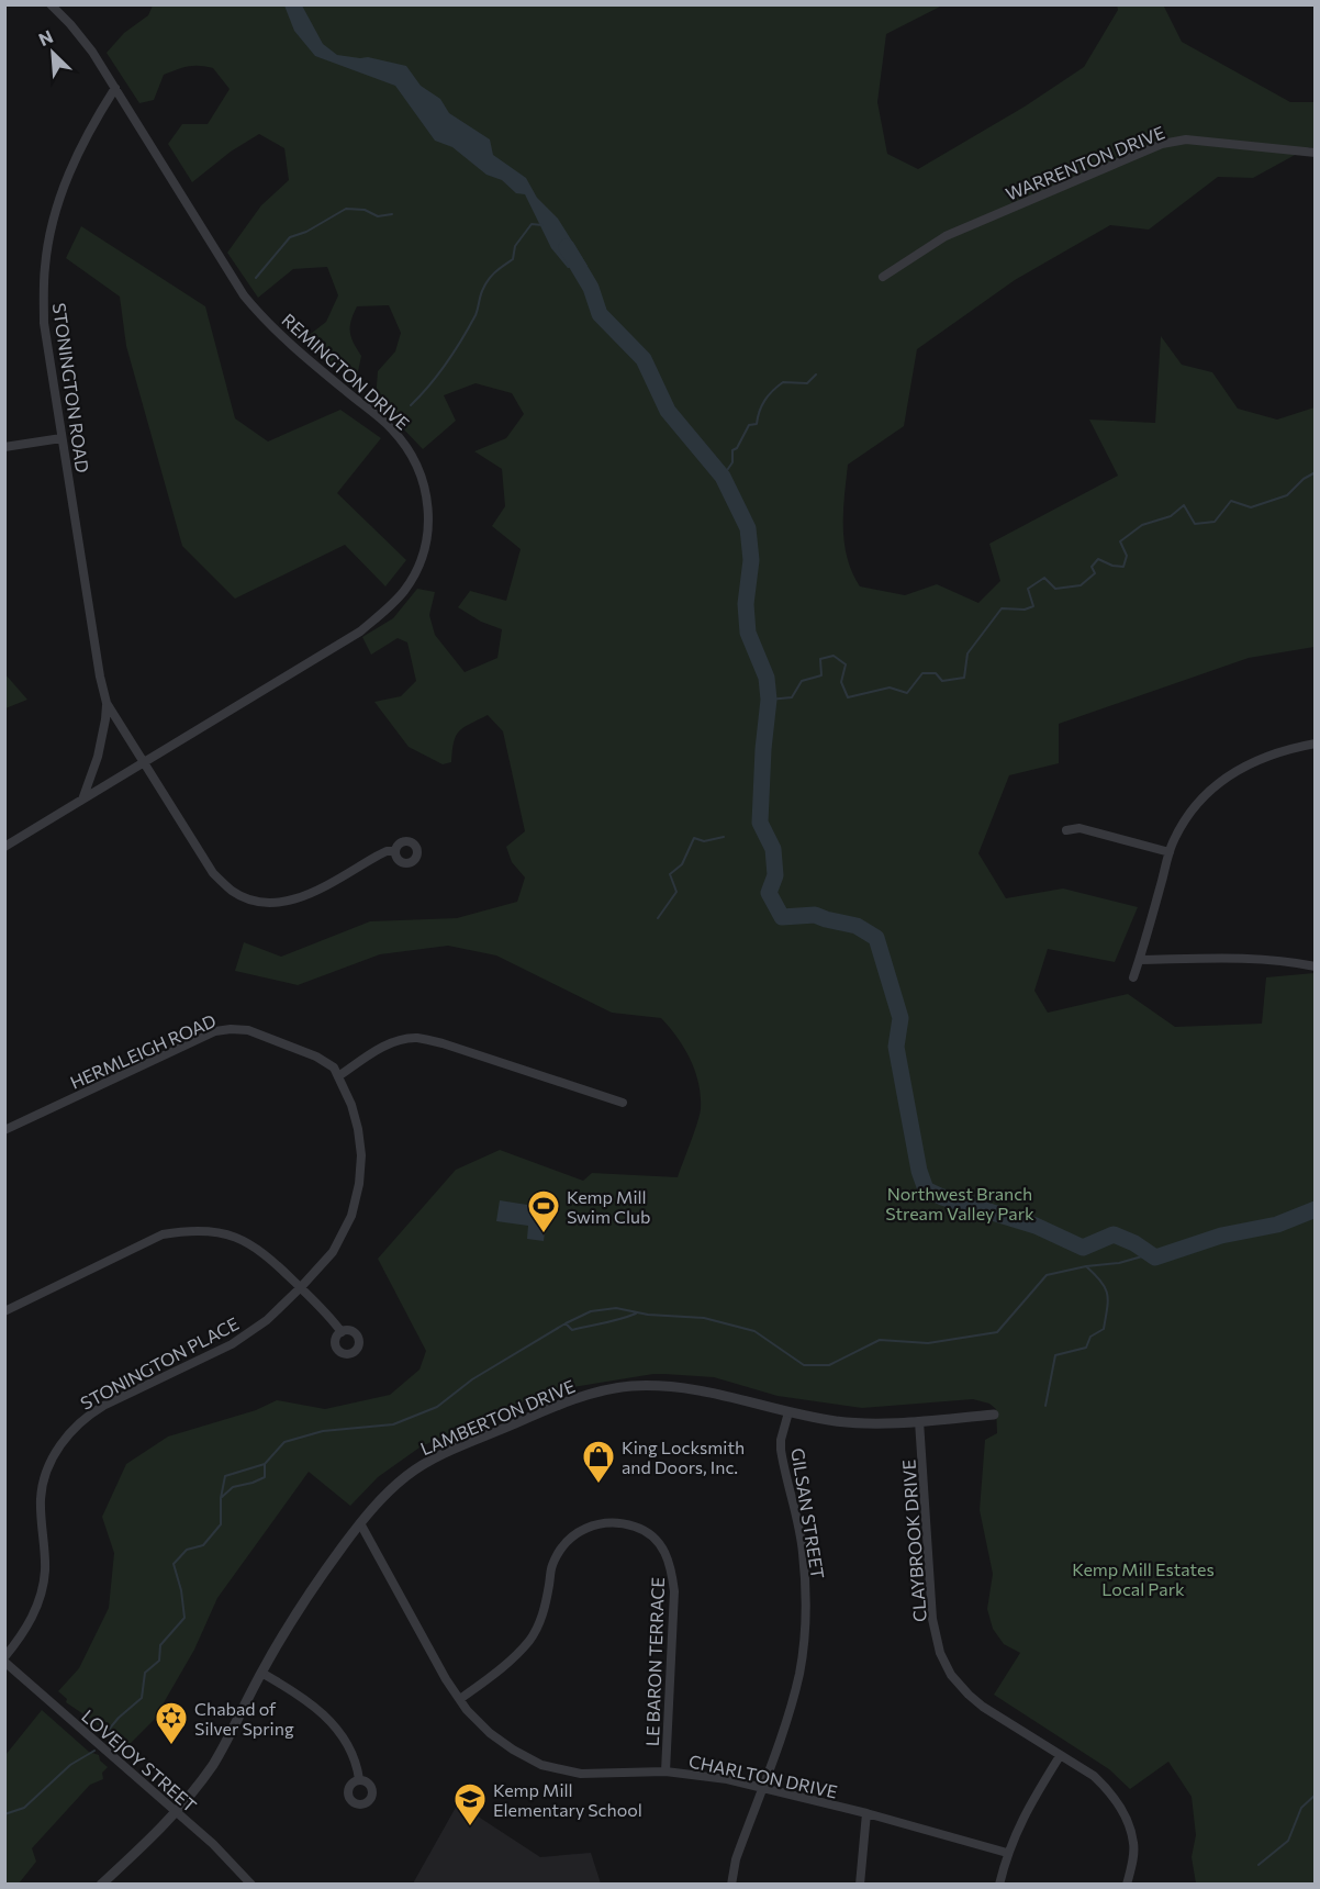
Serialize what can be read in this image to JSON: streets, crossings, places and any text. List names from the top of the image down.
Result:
{
  "streets": {
    "street": [
      "WARRENTON DRIVE",
      "REMINGTON DRIVE",
      "STONINGTON ROAD",
      "HERMLEIGH ROAD",
      "STONINGTON PLACE",
      "LAMBERTON DRIVE",
      "GILSAN STREET",
      "CLAYBROOK DRIVE",
      "LE BARON TERRACE",
      "LOVEJOY STREET",
      "CHARLTON DRIVE"
    ]
  },
  "crossings": [
    ["REMINGTON DRIVE", "STONINGTON ROAD"],
    ["HERMLEIGH ROAD", "STONINGTON PLACE"],
    ["STONINGTON PLACE", "LOVEJOY STREET"],
    ["LAMBERTON DRIVE", "GILSAN STREET"],
    ["LAMBERTON DRIVE", "CLAYBROOK DRIVE"],
    ["LAMBERTON DRIVE", "LOVEJOY STREET"],
    ["LAMBERTON DRIVE", "CHARLTON DRIVE"],
    ["GILSAN STREET", "CHARLTON DRIVE"],
    ["LE BARON TERRACE", "CHARLTON DRIVE"]
  ],
  "parks": ["Northwest Branch Stream Valley Park", "Kemp Mill Estates Local Park"],
  "places": {
    "sports": ["Kemp Mill Swim Club"],
    "shop": ["King Locksmith and Doors, Inc."],
    "synagogue": ["Chabad of Silver Spring"],
    "school or university": ["Kemp Mill Elementary School"]
  },
  "north": "top left"
}
